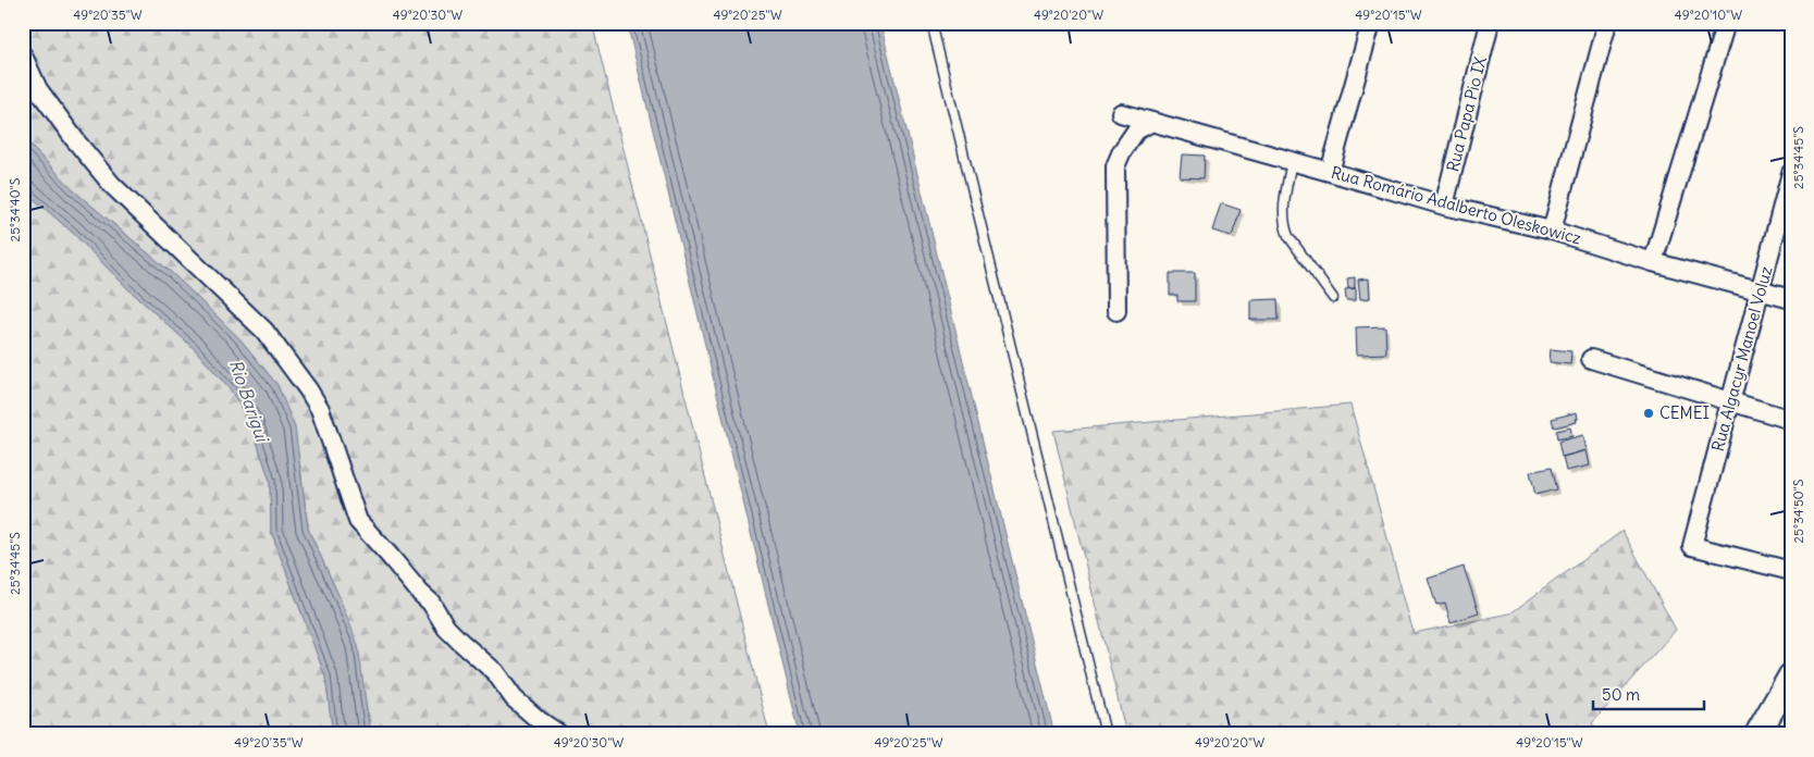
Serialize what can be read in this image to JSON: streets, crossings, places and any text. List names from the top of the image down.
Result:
{
  "streets": {
    "street": ["Rua Papa Pio IX", "Rua Romário Adalberto Oleskowicz", "Rua Algacyr Manoel Voluz"]
  },
  "crossings": [
    ["Rua Papa Pio IX", "Rua Romário Adalberto Oleskowicz"],
    ["Rua Romário Adalberto Oleskowicz", "Rua Algacyr Manoel Voluz"]
  ],
  "water": ["Rio Barigui"],
  "places": ["CEMEI"],
  "scale_bar": "50 m",
  "coordinates": [
    "49°20'35\"W",
    "49°20'30\"W",
    "49°20'25\"W",
    "49°20'20\"W",
    "49°20'15\"W",
    "49°20'10\"W",
    "25°34'45\"S",
    "25°34'40\"S",
    "25°34'50\"S"
  ]
}
